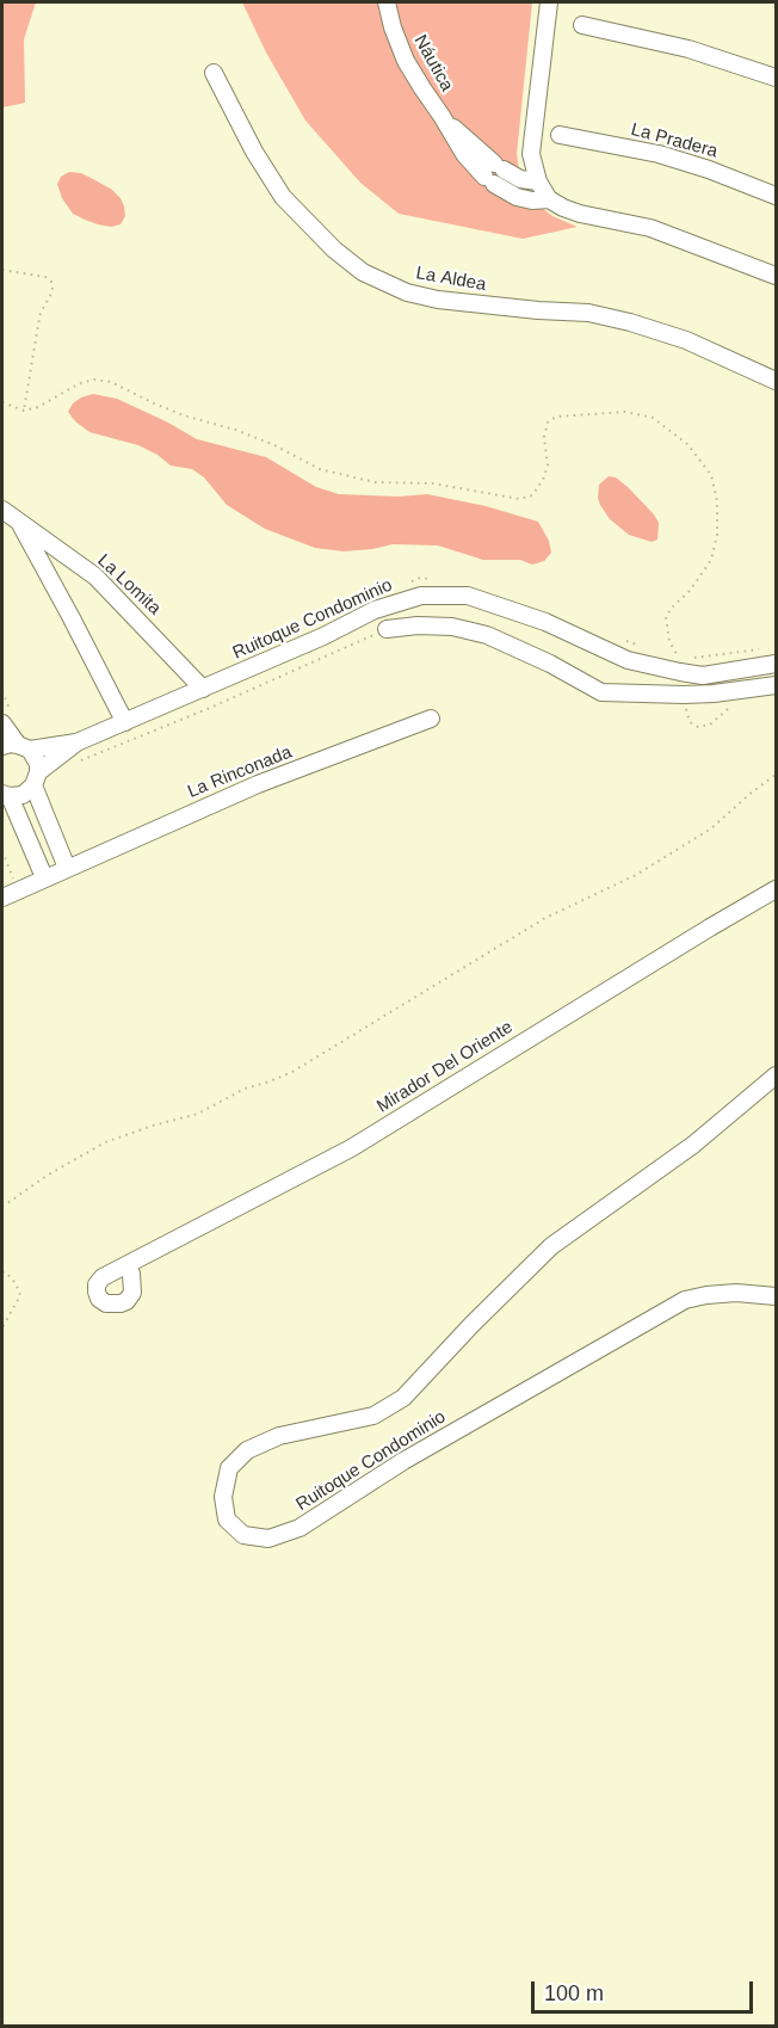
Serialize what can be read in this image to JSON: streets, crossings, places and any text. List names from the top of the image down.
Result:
{
  "streets": {
    "street": [
      "Náutica",
      "La Pradera",
      "La Aldea",
      "La Lomita",
      "Ruitoque Condominio",
      "La Rinconada",
      "Mirador Del Oriente"
    ]
  },
  "crossings": [
    ["La Lomita", "Ruitoque Condominio"]
  ],
  "scale_bar": "100 m"
}
